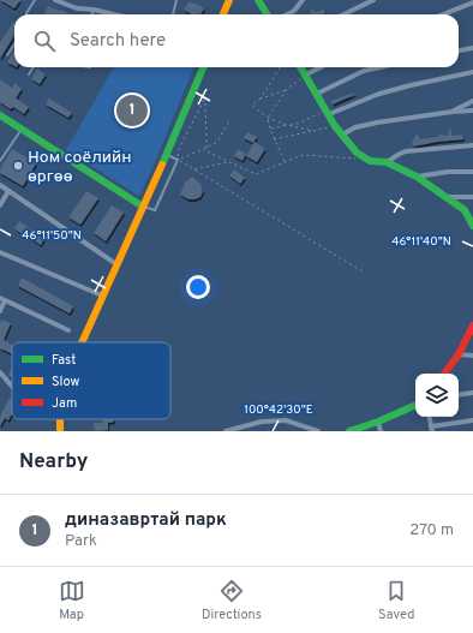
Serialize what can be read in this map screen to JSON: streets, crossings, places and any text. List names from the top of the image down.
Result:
{
  "places": ["Ном соёлийн өргөө"],
  "legend": ["Fast", "Slow", "Jam"],
  "page": {
    "search": "Search here",
    "pins": "1",
    "heading": "Nearby",
    "list": [
      {
        "mark": "1",
        "name": "диназавртай парк",
        "note": "Park",
        "value": "270 m"
      }
    ],
    "nav": ["Map", "Directions", "Saved"]
  },
  "coordinates": ["46°11'50\"N", "46°11'40\"N", "100°42'30\"E"]
}
